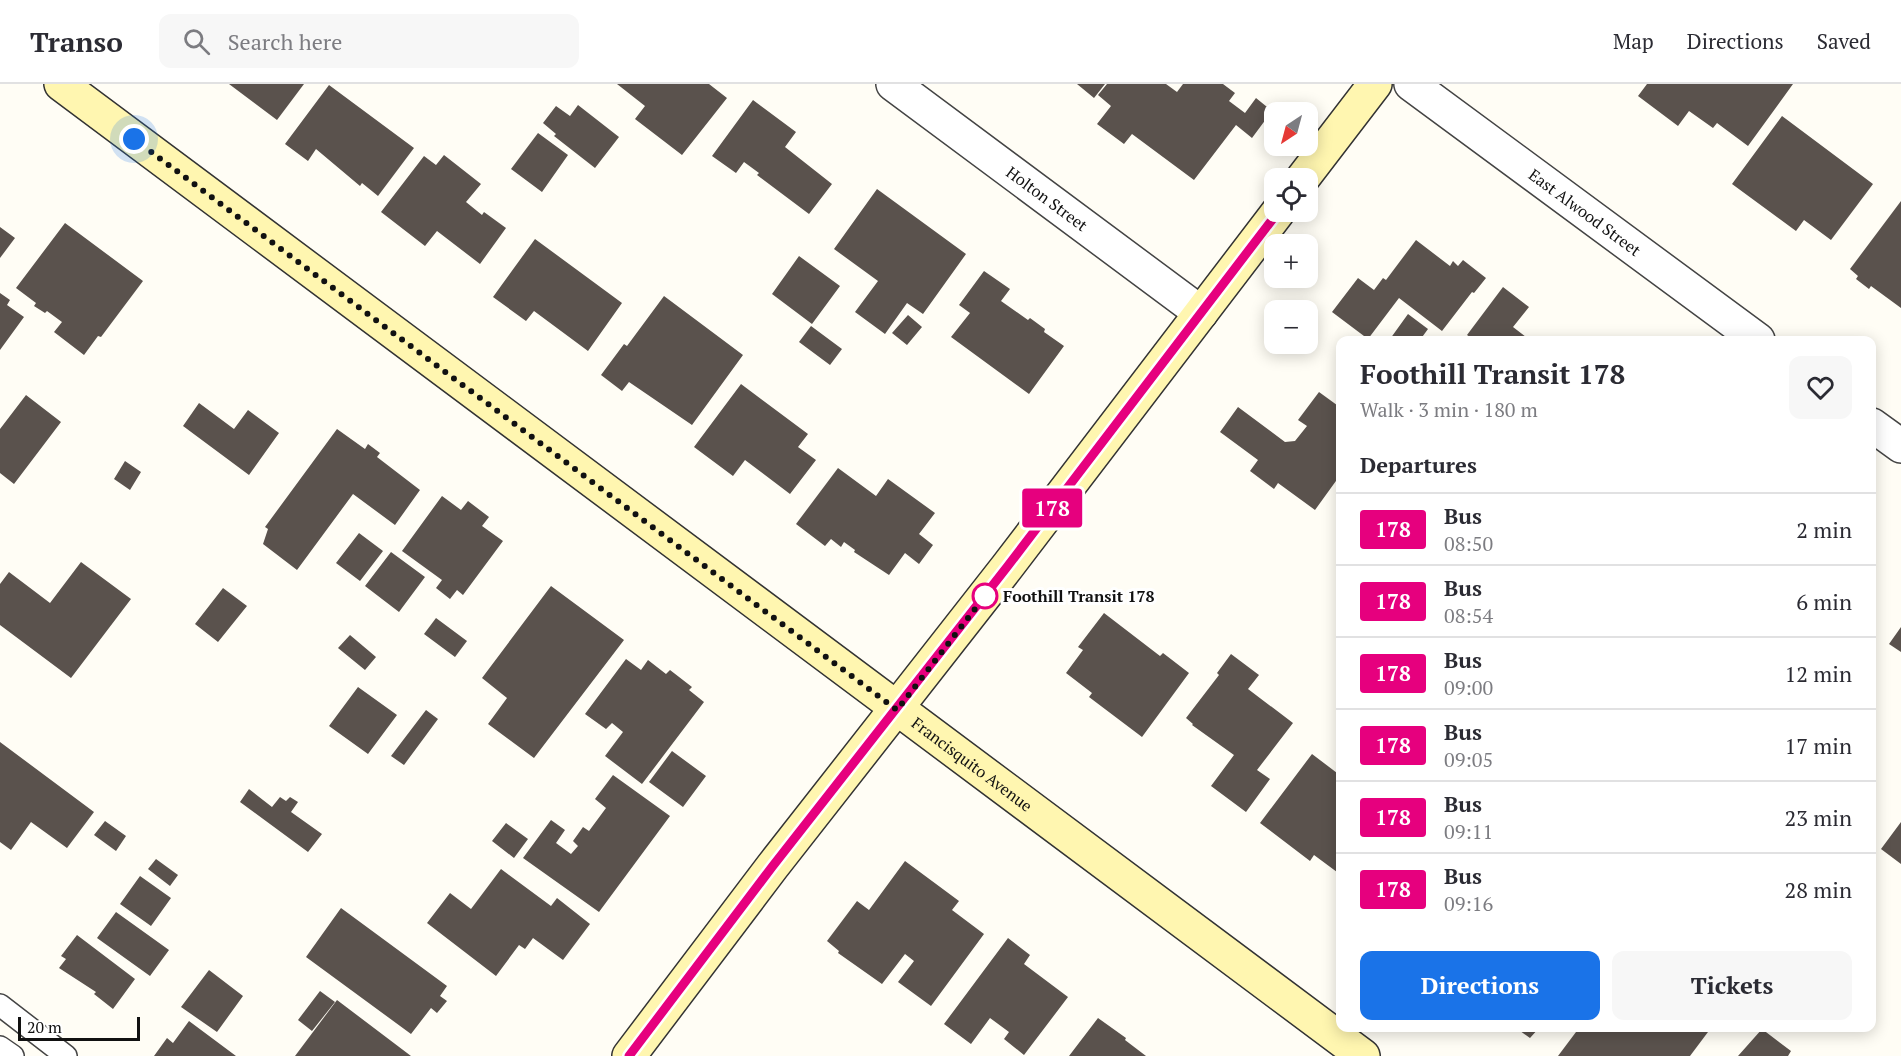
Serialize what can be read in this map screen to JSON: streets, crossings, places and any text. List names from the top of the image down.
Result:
{
  "streets": {
    "street": ["Holton Street", "East Alwood Street", "Francisquito Avenue"]
  },
  "places": ["Foothill Transit 178"],
  "lines": ["bus line 178"],
  "scale_bar": "20 m",
  "north": "bottom left",
  "page": {
    "header": "Transo",
    "search": "Search here",
    "nav": ["Map", "Directions", "Saved"],
    "on_map": "178",
    "map_buttons": ["+", "−"],
    "heading": [
      ["Foothill Transit 178", "Walk · 3 min · 180 m"],
      "Departures"
    ],
    "list": [
      {
        "mark": "178",
        "name": "Bus",
        "note": "08:50",
        "value": "2 min"
      },
      {
        "mark": "178",
        "name": "Bus",
        "note": "08:54",
        "value": "6 min"
      },
      {
        "mark": "178",
        "name": "Bus",
        "note": "09:00",
        "value": "12 min"
      },
      {
        "mark": "178",
        "name": "Bus",
        "note": "09:05",
        "value": "17 min"
      },
      {
        "mark": "178",
        "name": "Bus",
        "note": "09:11",
        "value": "23 min"
      },
      {
        "mark": "178",
        "name": "Bus",
        "note": "09:16",
        "value": "28 min"
      }
    ],
    "buttons": ["Directions", "Tickets"],
    "scale": "20 m"
  }
}
